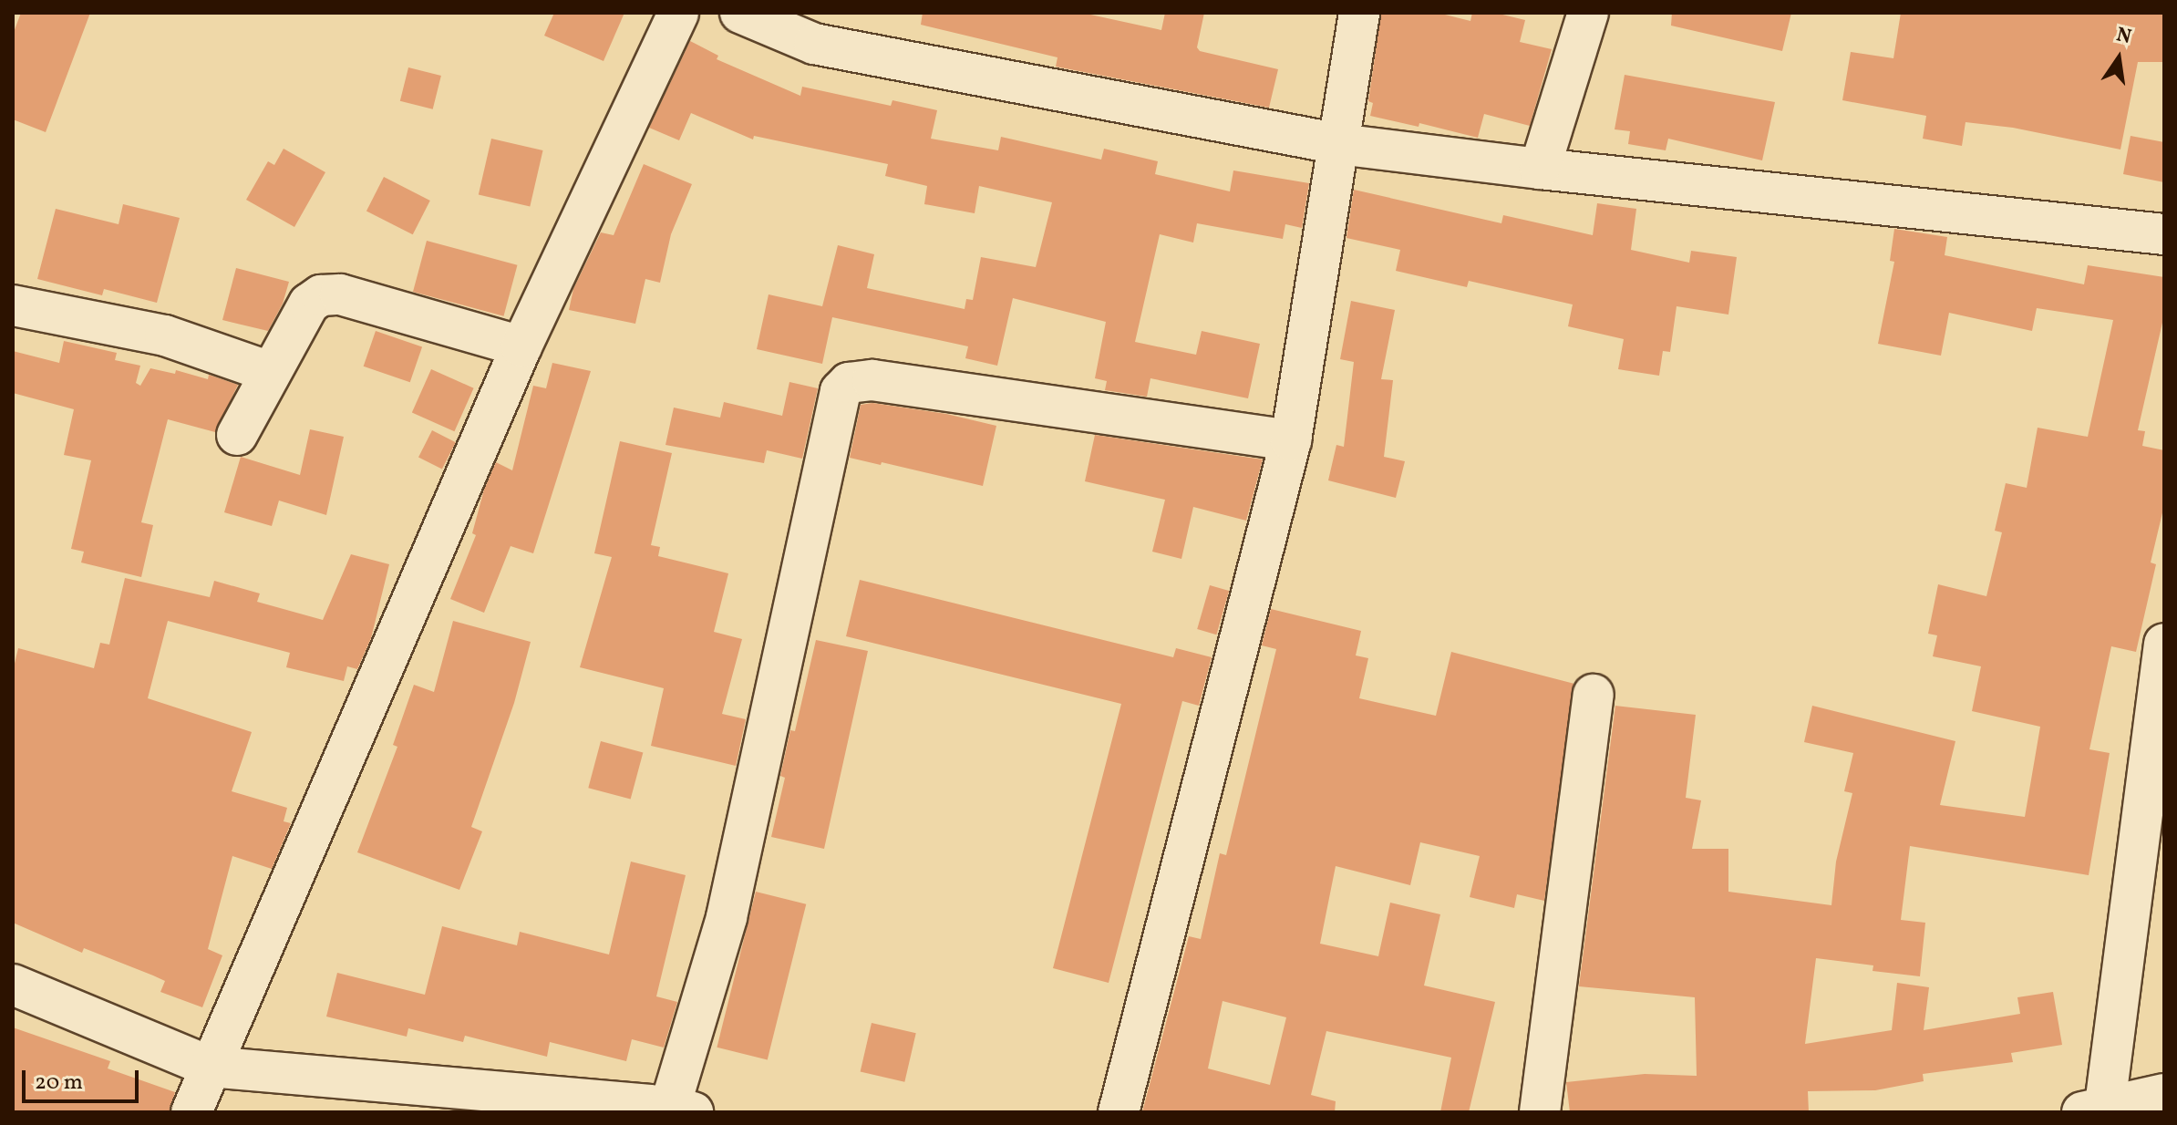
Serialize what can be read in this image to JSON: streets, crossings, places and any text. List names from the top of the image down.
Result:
{
  "scale_bar": "20 m",
  "north": "top"
}
